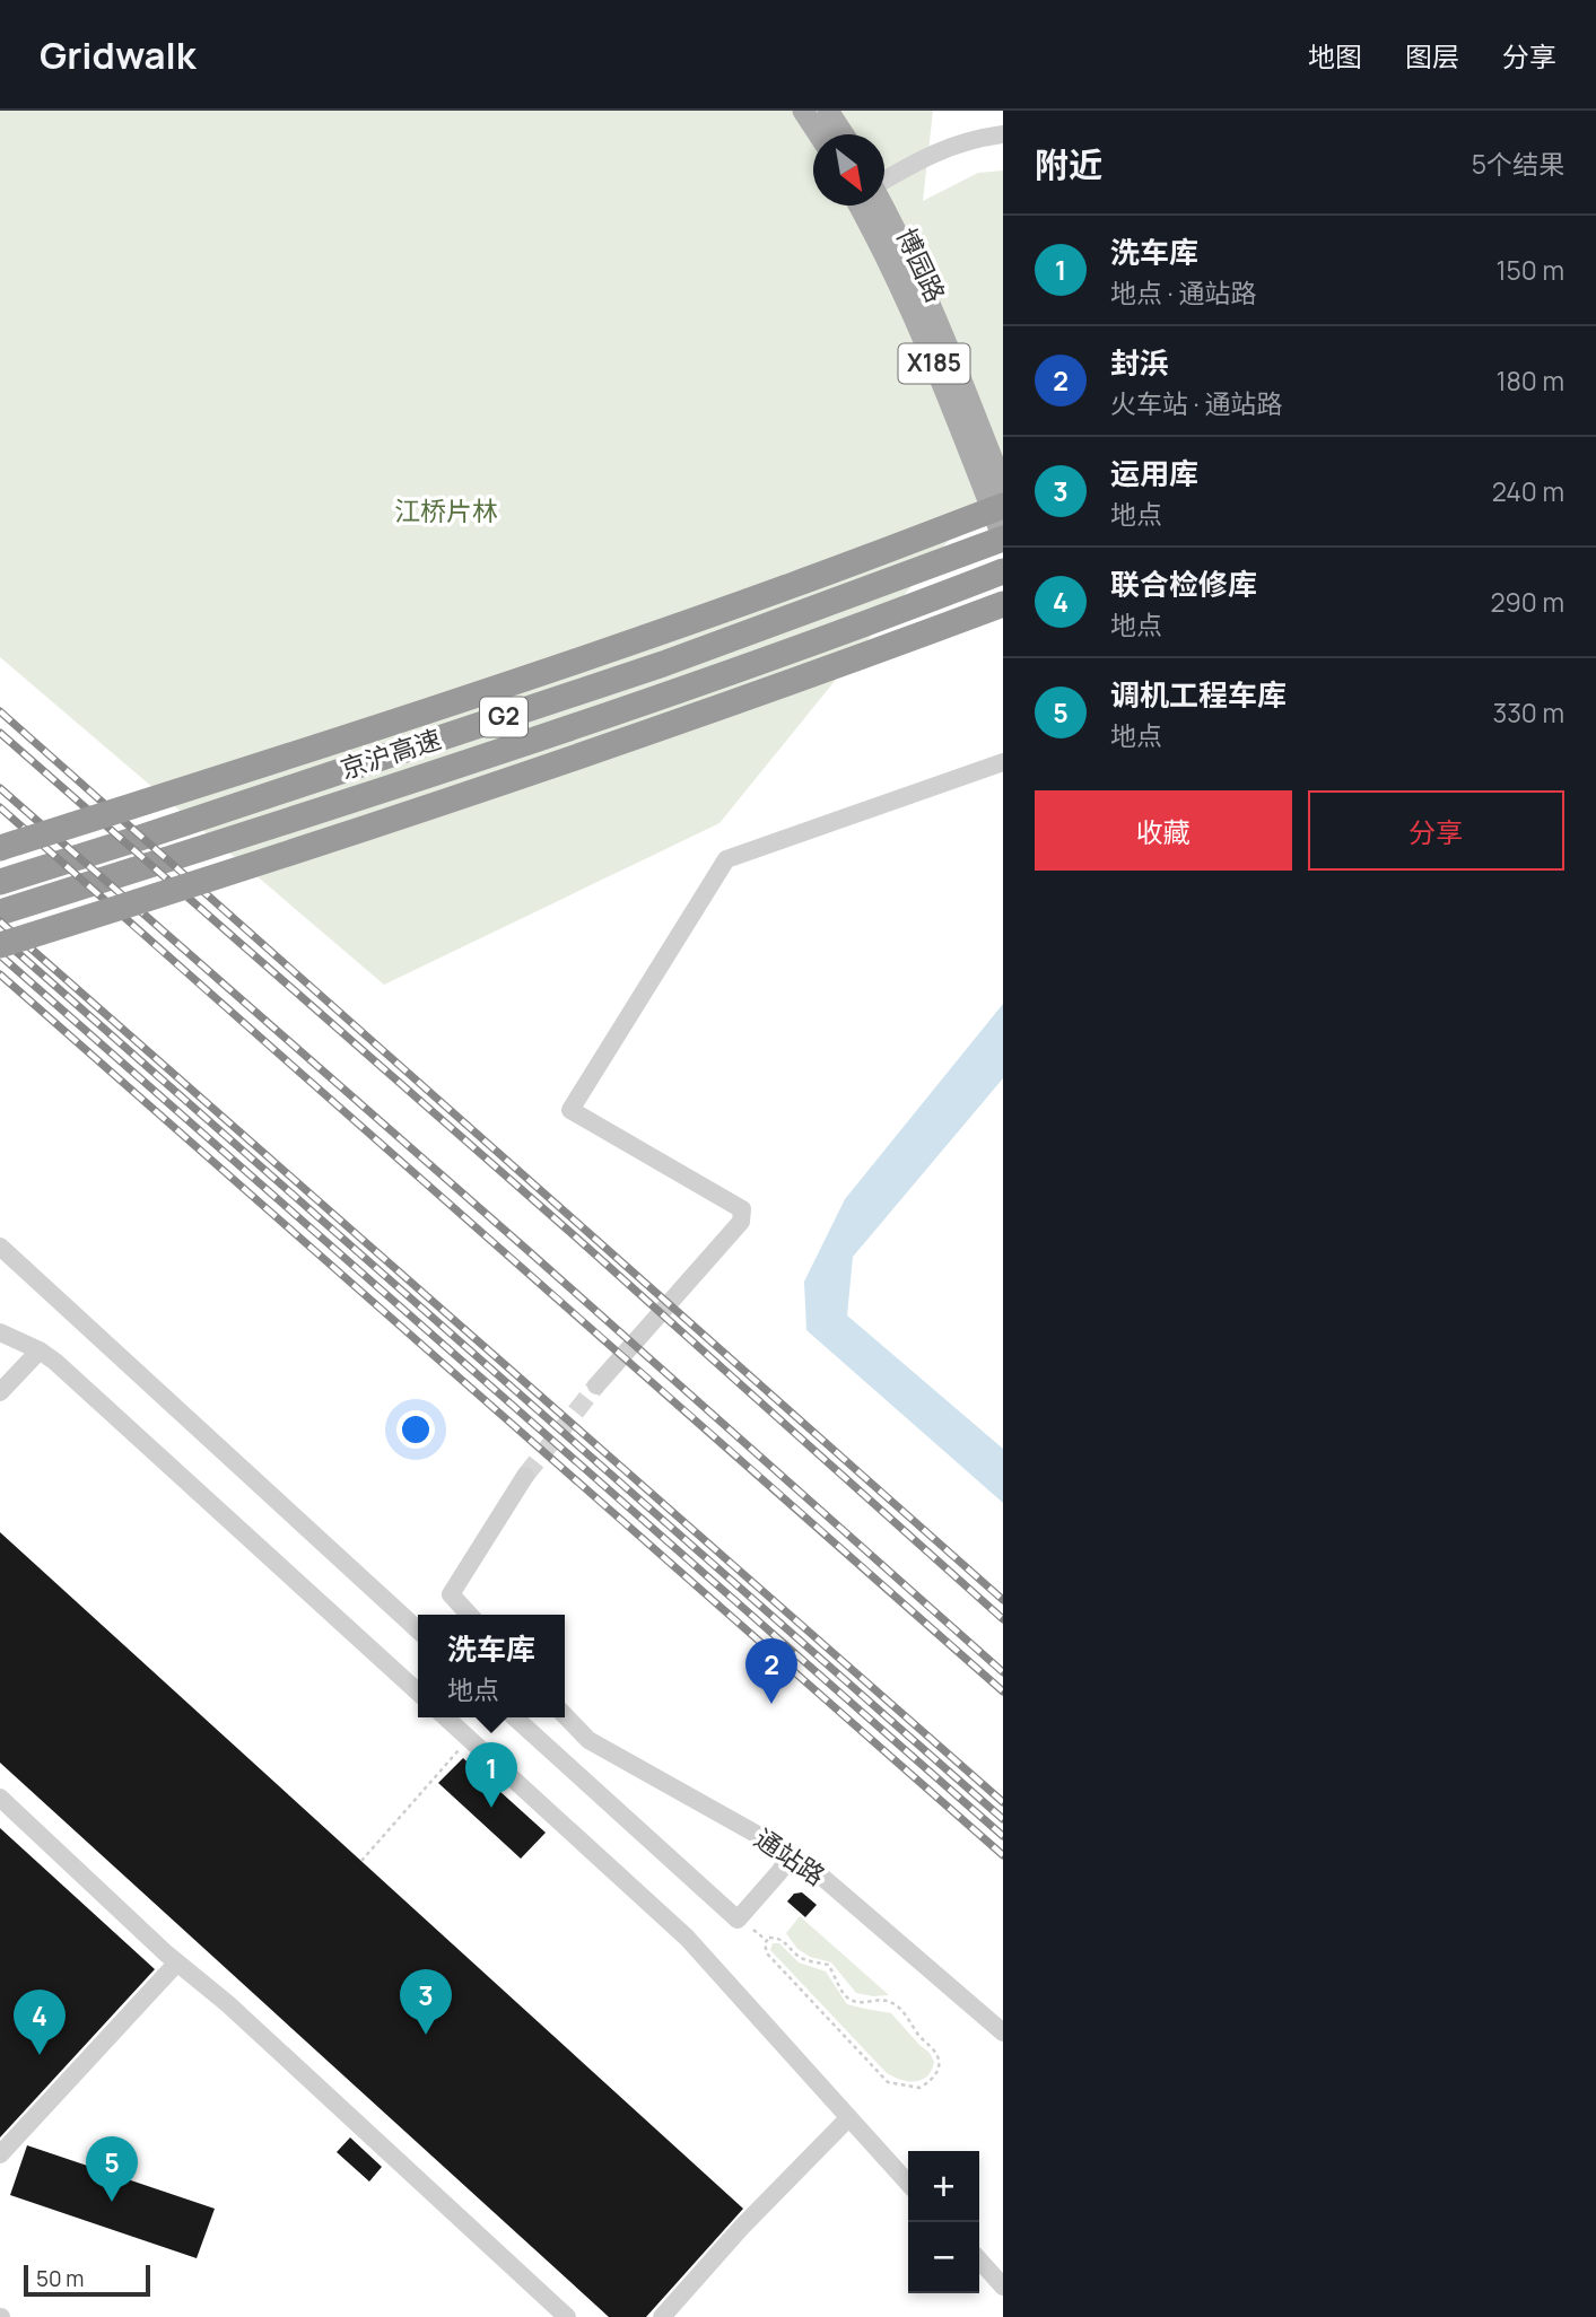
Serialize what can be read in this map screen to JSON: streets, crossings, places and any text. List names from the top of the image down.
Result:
{
  "streets": {
    "highway": ["G2", "京沪高速"],
    "main road": ["博园路", "X185"],
    "street": ["通站路"]
  },
  "crossings": [
    ["博园路", "京沪高速"]
  ],
  "parks": ["江桥片林"],
  "scale_bar": "50 m",
  "north": "bottom right",
  "page": {
    "header": "Gridwalk",
    "nav": ["地图", "图层", "分享"],
    "heading": ["附近", "5个结果"],
    "list": [
      {
        "mark": "1",
        "name": "洗车库",
        "note": "地点 · 通站路",
        "value": "150 m"
      },
      {
        "mark": "2",
        "name": "封浜",
        "note": "火车站 · 通站路",
        "value": "180 m"
      },
      {
        "mark": "3",
        "name": "运用库",
        "note": "地点",
        "value": "240 m"
      },
      {
        "mark": "4",
        "name": "联合检修库",
        "note": "地点",
        "value": "290 m"
      },
      {
        "mark": "5",
        "name": "调机工程车库",
        "note": "地点",
        "value": "330 m"
      }
    ],
    "buttons": ["收藏", "分享"],
    "popup": ["洗车库", "地点"],
    "pins": [
      "2",
      "1",
      "3",
      "4",
      "5"
    ],
    "map_buttons": ["+", "−"],
    "scale": "50 m"
  }
}
